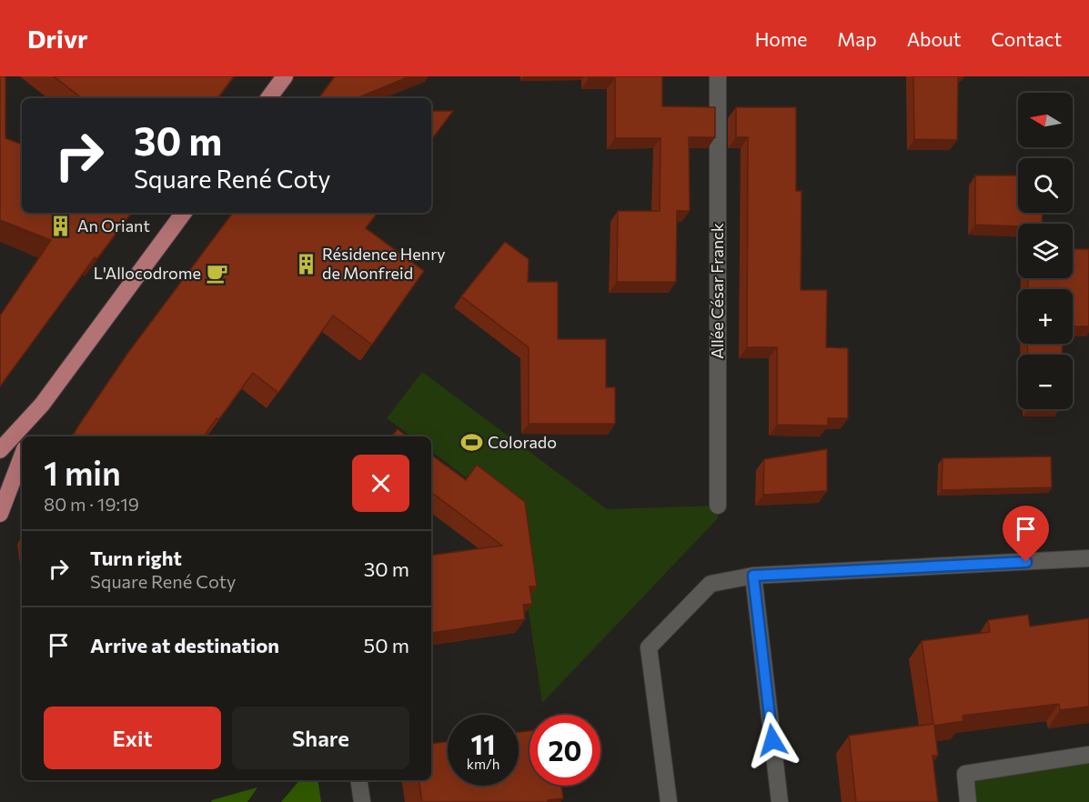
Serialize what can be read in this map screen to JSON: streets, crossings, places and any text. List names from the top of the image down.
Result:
{
  "streets": {
    "street": ["Allée César Franck"]
  },
  "places": {
    "building": ["An Oriant", "Résidence Henry de Monfreid"],
    "cafe": ["L'Allocodrome"],
    "sports": ["Colorado"]
  },
  "north": "left",
  "page": {
    "header": "Drivr",
    "nav": [
      "Home",
      "Map",
      "About",
      "Contact"
    ],
    "map_buttons": ["+", "−"],
    "turn": ["30 m", "Square René Coty"],
    "heading": ["1 min", "80 m · 19:19"],
    "list": [
      {
        "name": "Turn right",
        "note": "Square René Coty",
        "value": "30 m"
      },
      {
        "name": "Arrive at destination",
        "value": "50 m"
      }
    ],
    "buttons": ["Exit", "Share"],
    "speed": "11 km/h",
    "limit": "20"
  }
}
